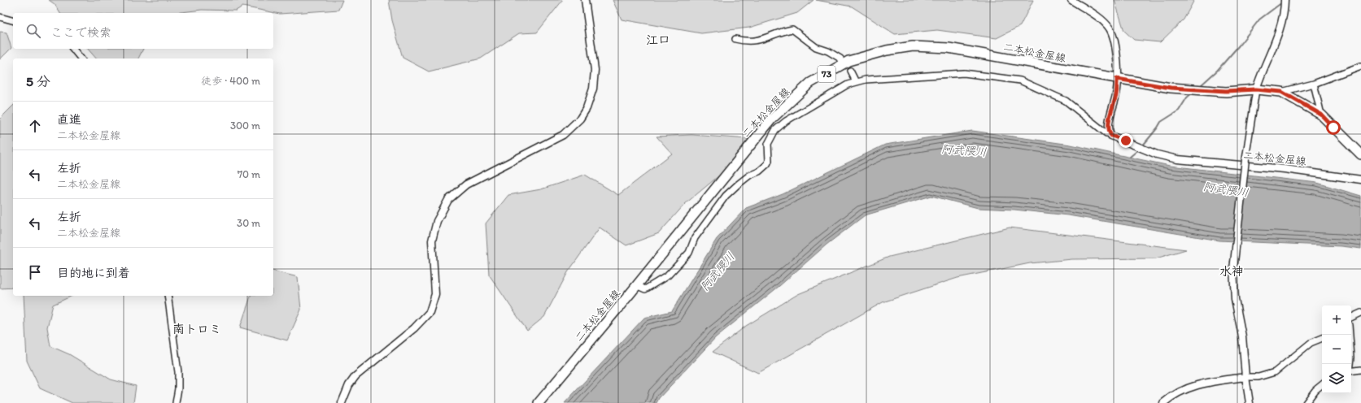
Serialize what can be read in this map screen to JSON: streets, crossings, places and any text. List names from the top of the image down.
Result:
{
  "streets": {
    "main road": ["二本松金屋線", "73"]
  },
  "districts": ["江口", "水神", "南トロミ"],
  "water": ["阿武隈川"],
  "page": {
    "search": "ここで検索",
    "heading": ["5 分", "徒歩 · 400 m"],
    "list": [
      ["直進", "二本松金屋線", "300 m"],
      ["左折", "二本松金屋線", "70 m"],
      ["左折", "二本松金屋線", "30 m"],
      "目的地に到着"
    ],
    "map_buttons": ["+", "−"]
  }
}
